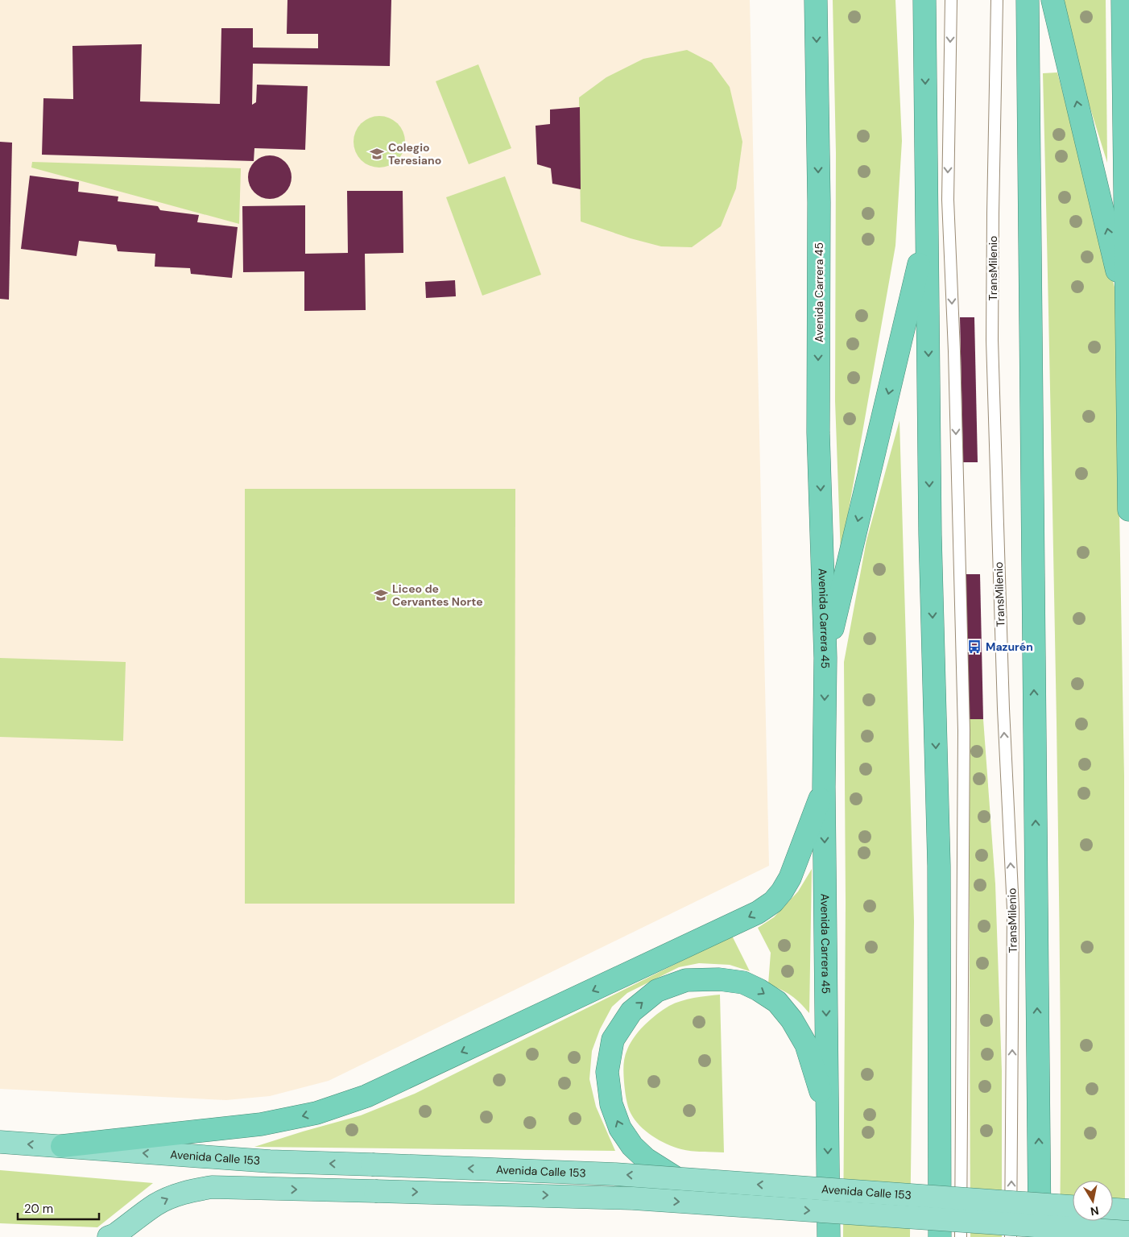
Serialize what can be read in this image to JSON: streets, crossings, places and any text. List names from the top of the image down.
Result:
{
  "streets": {
    "highway": ["Avenida Carrera 45"],
    "main road": ["Avenida Calle 153"],
    "lane": ["TransMilenio"]
  },
  "places": {
    "school or university": ["Colegio Teresiano", "Liceo de Cervantes Norte"],
    "bus stop": ["Mazurén"]
  },
  "scale_bar": "20 m",
  "north": "bottom"
}
